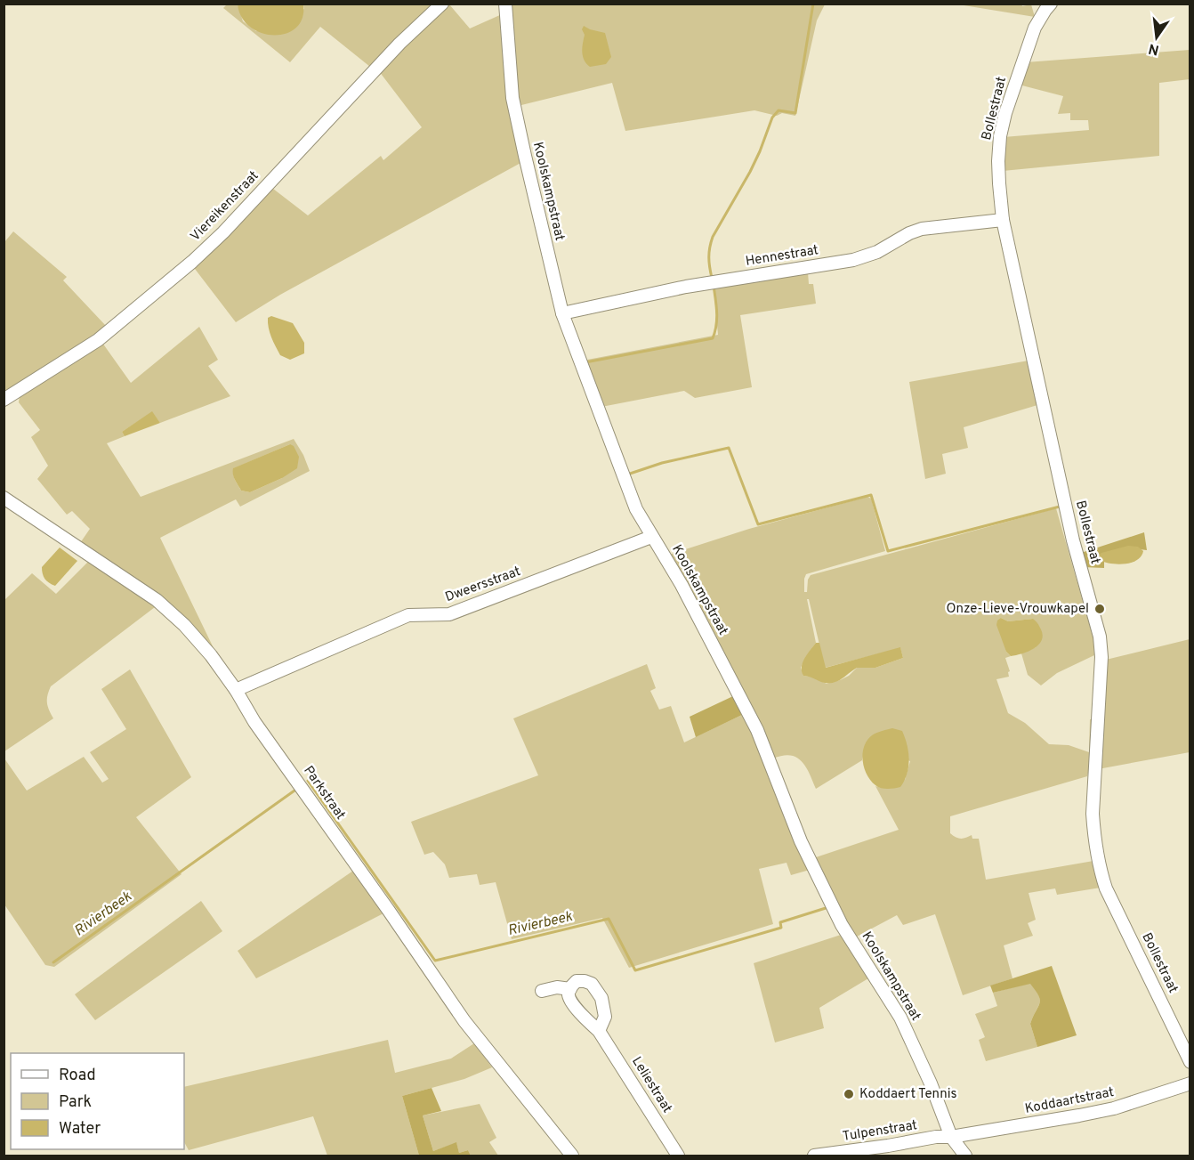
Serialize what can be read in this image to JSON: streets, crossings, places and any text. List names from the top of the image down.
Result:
{
  "streets": {
    "street": [
      "Bollestraat",
      "Koolskampstraat",
      "Viereikenstraat",
      "Hennestraat",
      "Dweersstraat",
      "Parkstraat",
      "Leliestraat",
      "Koddaartstraat",
      "Tulpenstraat"
    ]
  },
  "crossings": [
    ["Bollestraat", "Hennestraat"],
    ["Koolskampstraat", "Hennestraat"],
    ["Koolskampstraat", "Dweersstraat"],
    ["Koolskampstraat", "Koddaartstraat"],
    ["Koolskampstraat", "Tulpenstraat"],
    ["Dweersstraat", "Parkstraat"],
    ["Koddaartstraat", "Tulpenstraat"]
  ],
  "water": ["Rivierbeek"],
  "places": ["Onze-Lieve-Vrouwkapel", "Koddaert Tennis"],
  "legend": ["Road", "Park", "Water"],
  "north": "bottom"
}
